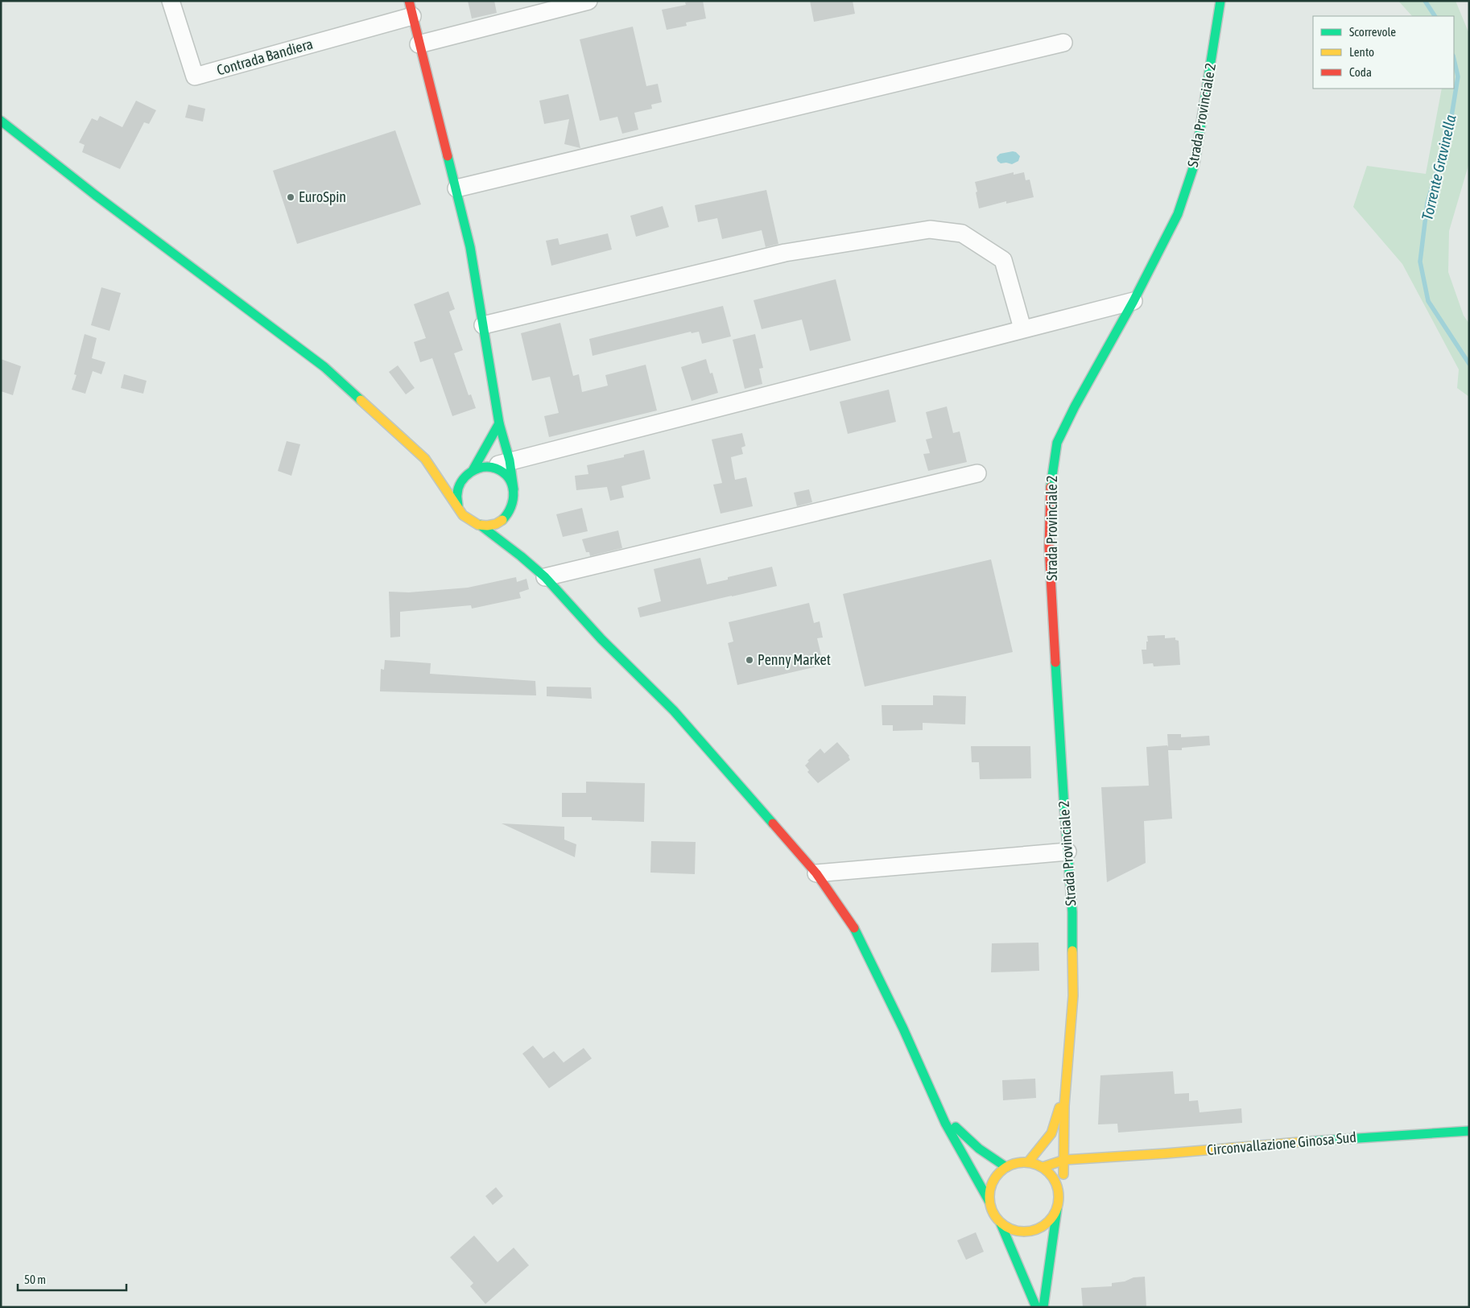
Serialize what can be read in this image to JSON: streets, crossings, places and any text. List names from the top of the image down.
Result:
{
  "streets": {
    "main road": ["Strada Provinciale 2", "Circonvallazione Ginosa Sud"],
    "street": ["Contrada Bandiera"]
  },
  "water": ["Torrente Gravinella"],
  "places": ["EuroSpin", "Penny Market"],
  "legend": ["Scorrevole", "Lento", "Coda"],
  "scale_bar": "50 m"
}
